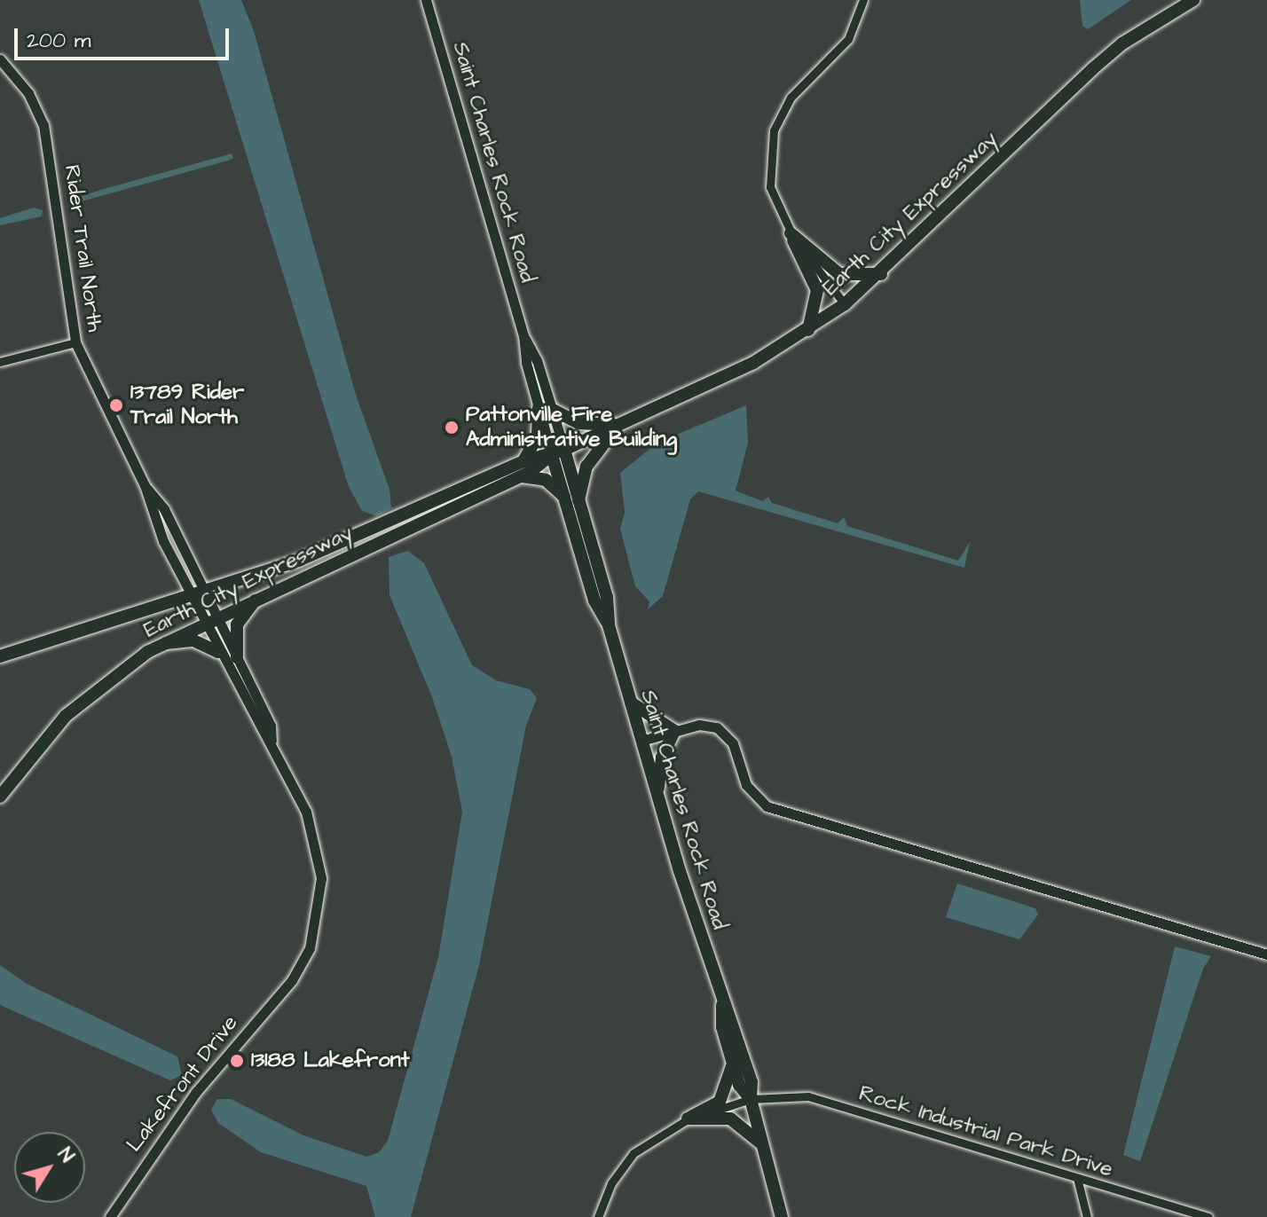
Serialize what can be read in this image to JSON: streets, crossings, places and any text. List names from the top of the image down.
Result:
{
  "streets": {
    "main road": ["Saint Charles Rock Road", "Earth City Expressway"],
    "street": ["Rider Trail North", "Lakefront Drive", "Rock Industrial Park Drive"]
  },
  "crossings": [
    ["Saint Charles Rock Road", "Earth City Expressway"],
    ["Saint Charles Rock Road", "Rock Industrial Park Drive"],
    ["Earth City Expressway", "Rider Trail North"],
    ["Rider Trail North", "Lakefront Drive"]
  ],
  "places": ["13789 Rider Trail North", "Pattonville Fire Administrative Building", "13188 Lakefront"],
  "scale_bar": "200 m",
  "north": "top right"
}
